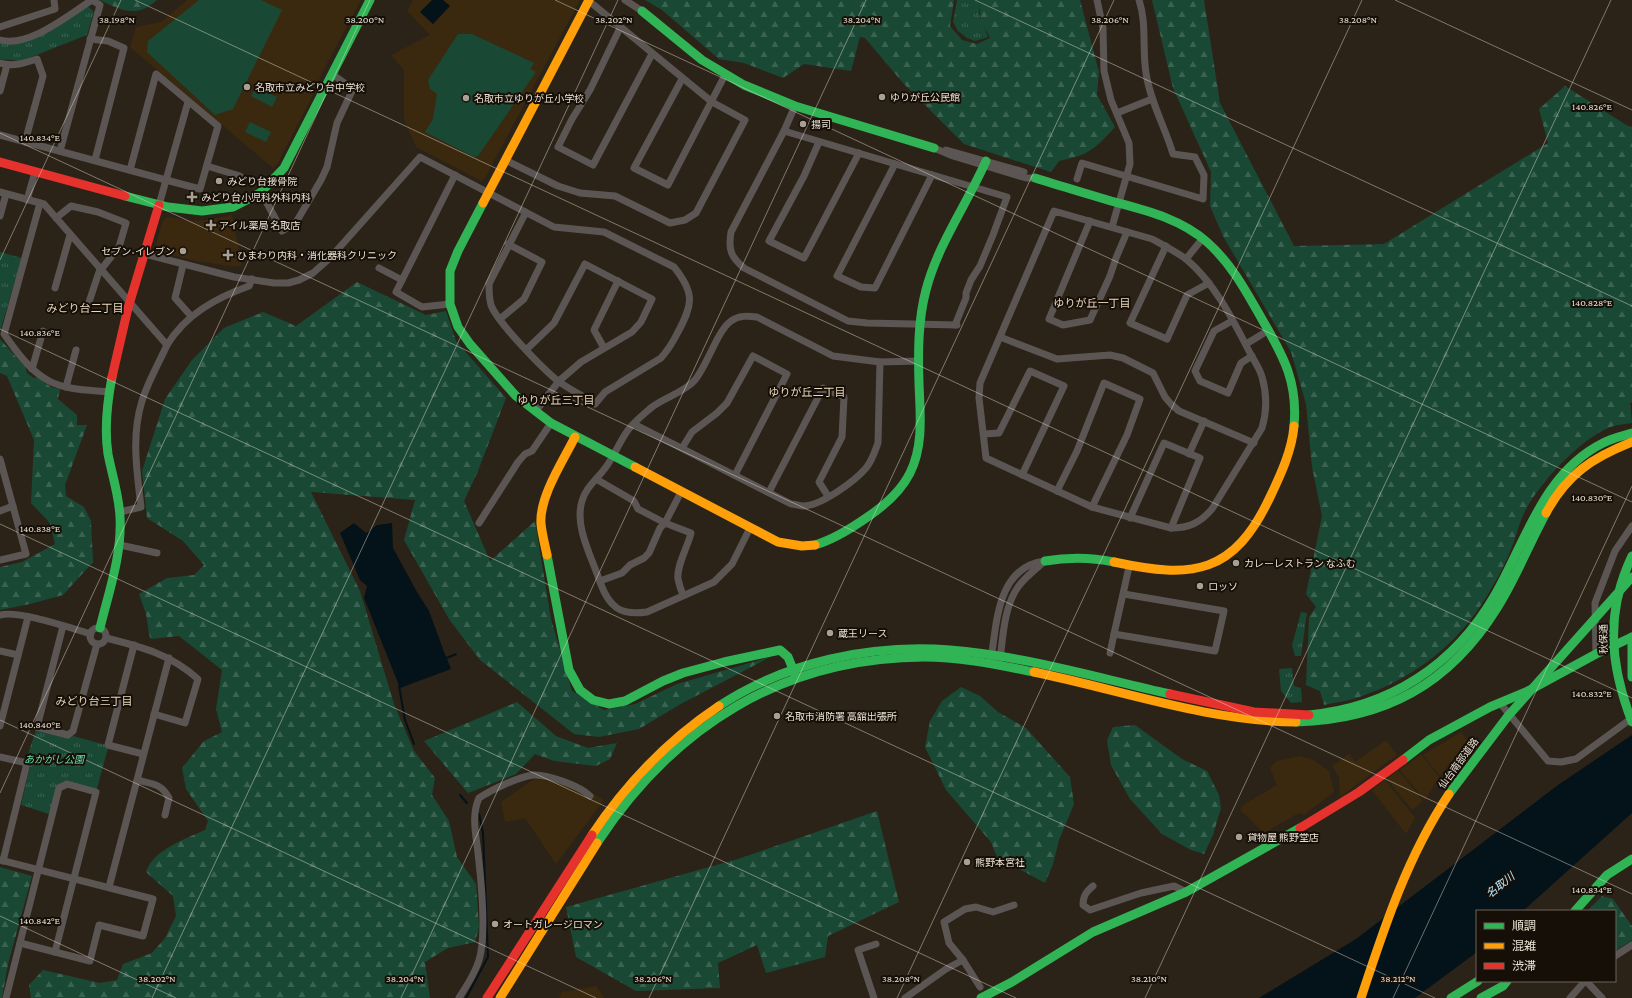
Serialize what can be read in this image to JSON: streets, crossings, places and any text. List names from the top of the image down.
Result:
{
  "streets": {
    "main road": ["秋保通", "仙台南部道路"]
  },
  "districts": [
    "ゆりが丘一丁目",
    "みどり台二丁目",
    "ゆりが丘二丁目",
    "ゆりが丘三丁目",
    "みどり台三丁目"
  ],
  "water": ["名取川"],
  "parks": ["あかがし公園"],
  "places": {
    "other": [
      "名取市立みどり台中学校",
      "ゆりが丘公民館",
      "名取市立ゆりが丘小学校",
      "揚司",
      "みどり台接骨院",
      "セブン-イレブン",
      "カレーレストラン なふむ",
      "ロッソ",
      "蔵王リース",
      "名取市消防署 高舘出張所",
      "貸物屋 熊野堂店",
      "熊野本宮社",
      "オートガレージロマン"
    ],
    "health": ["みどり台小児科外科内科", "アイル薬局 名取店", "ひまわり内科・消化器科クリニック"]
  },
  "legend": ["順調", "混雑", "渋滞"],
  "coordinates": [
    "38.198°N",
    "38.200°N",
    "38.202°N",
    "38.204°N",
    "38.206°N",
    "38.208°N",
    "140.826°E",
    "140.834°E",
    "140.828°E",
    "140.836°E",
    "140.830°E",
    "140.838°E",
    "140.832°E",
    "140.840°E",
    "140.842°E",
    "38.212°N",
    "38.210°N"
  ]
}
